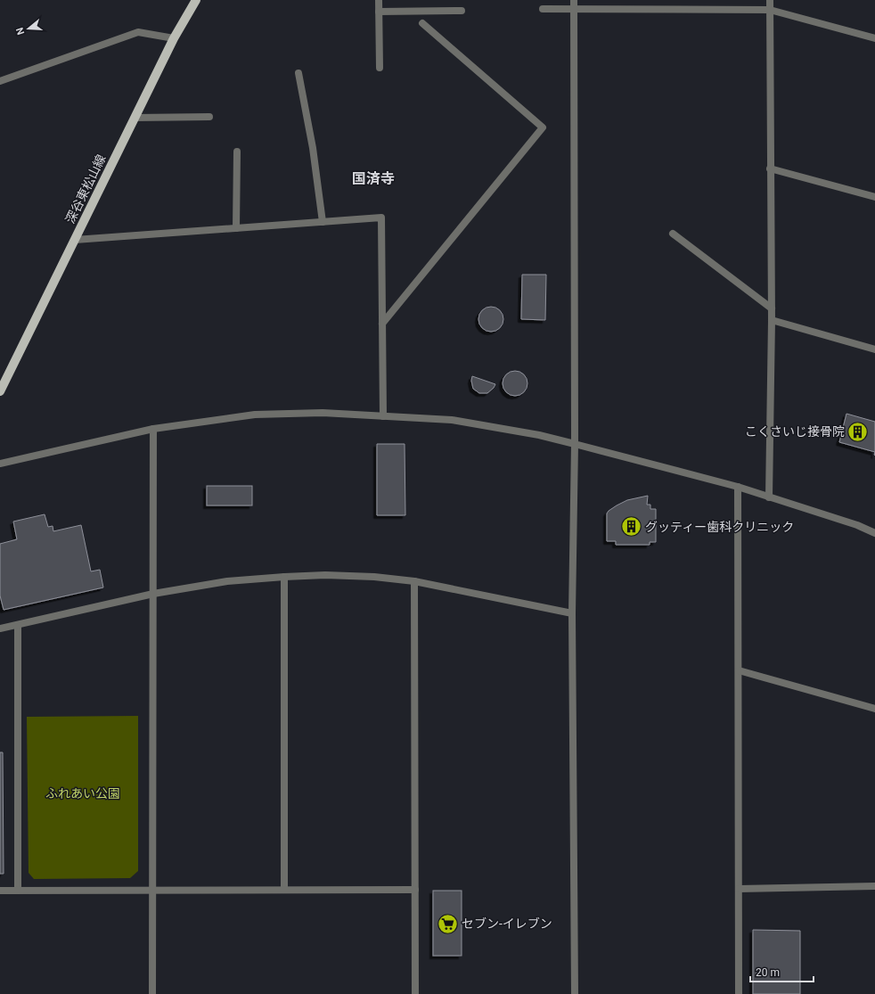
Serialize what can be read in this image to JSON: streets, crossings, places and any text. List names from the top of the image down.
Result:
{
  "streets": {
    "main road": ["深谷東松山線"]
  },
  "districts": ["国済寺"],
  "parks": ["ふれあい公園"],
  "places": {
    "building": ["こくさいじ接骨院", "グッティー歯科クリニック"],
    "supermarket": ["セブン-イレブン"]
  },
  "scale_bar": "20 m",
  "north": "left"
}
